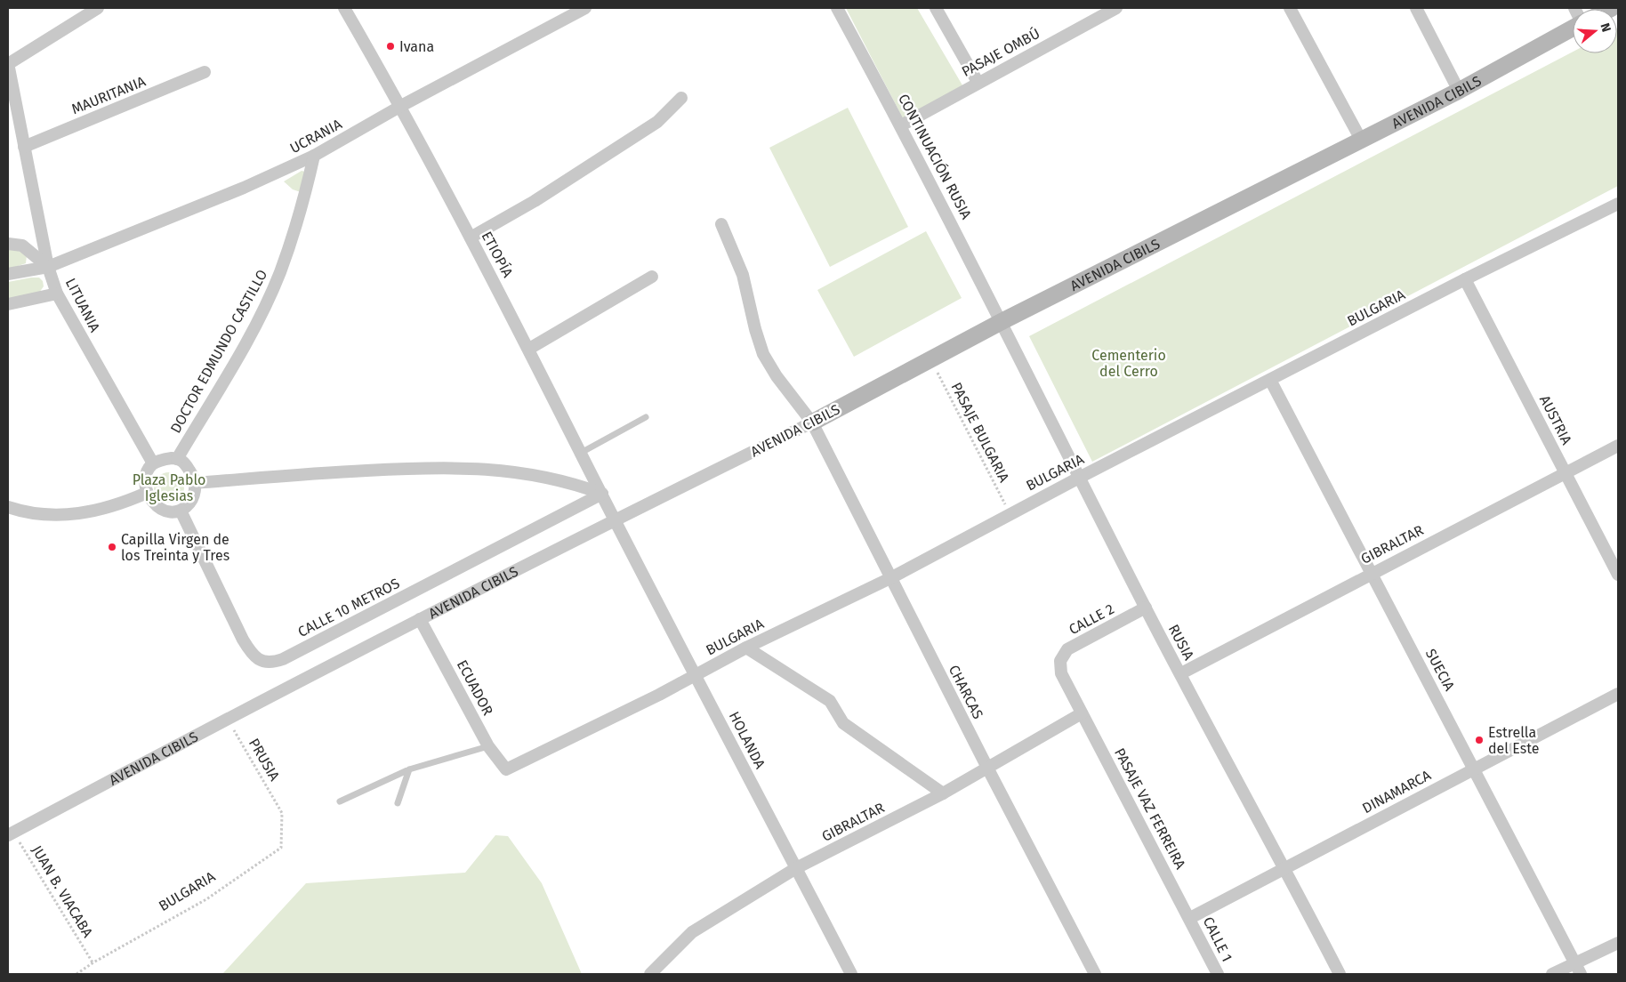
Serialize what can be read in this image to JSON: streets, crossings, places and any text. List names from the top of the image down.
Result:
{
  "streets": {
    "street": [
      "PASAJE OMBÚ",
      "MAURITANIA",
      "AVENIDA CIBILS",
      "UCRANIA",
      "CONTINUACIÓN RUSIA",
      "ETIOPÍA",
      "LITUANIA",
      "BULGARIA",
      "DOCTOR EDMUNDO CASTILLO",
      "AUSTRIA",
      "GIBRALTAR",
      "CALLE 10 METROS",
      "CALLE 2",
      "RUSIA",
      "SUECIA",
      "ECUADOR",
      "CHARCAS",
      "HOLANDA",
      "DINAMARCA",
      "PASAJE VAZ FERREIRA",
      "CALLE 1"
    ],
    "path": ["PASAJE BULGARIA", "PRUSIA", "JUAN B. VIACABA"]
  },
  "crossings": [
    ["PASAJE OMBÚ", "CONTINUACIÓN RUSIA"],
    ["MAURITANIA", "LITUANIA"],
    ["AVENIDA CIBILS", "CONTINUACIÓN RUSIA"],
    ["AVENIDA CIBILS", "ETIOPÍA"],
    ["AVENIDA CIBILS", "PASAJE BULGARIA"],
    ["AVENIDA CIBILS", "RUSIA"],
    ["AVENIDA CIBILS", "ECUADOR"],
    ["AVENIDA CIBILS", "CHARCAS"],
    ["AVENIDA CIBILS", "HOLANDA"],
    ["AVENIDA CIBILS", "PRUSIA"],
    ["AVENIDA CIBILS", "JUAN B. VIACABA"],
    ["UCRANIA", "ETIOPÍA"],
    ["UCRANIA", "LITUANIA"],
    ["UCRANIA", "DOCTOR EDMUNDO CASTILLO"],
    ["CONTINUACIÓN RUSIA", "RUSIA"],
    ["ETIOPÍA", "CALLE 10 METROS"],
    ["ETIOPÍA", "HOLANDA"],
    ["LITUANIA", "DOCTOR EDMUNDO CASTILLO"],
    ["LITUANIA", "CALLE 10 METROS"],
    ["BULGARIA", "AUSTRIA"],
    ["BULGARIA", "PASAJE BULGARIA"],
    ["BULGARIA", "RUSIA"],
    ["BULGARIA", "SUECIA"],
    ["BULGARIA", "ECUADOR"],
    ["BULGARIA", "CHARCAS"],
    ["BULGARIA", "HOLANDA"],
    ["BULGARIA", "PRUSIA"],
    ["BULGARIA", "JUAN B. VIACABA"],
    ["DOCTOR EDMUNDO CASTILLO", "CALLE 10 METROS"],
    ["AUSTRIA", "GIBRALTAR"],
    ["GIBRALTAR", "CALLE 2"],
    ["GIBRALTAR", "RUSIA"],
    ["GIBRALTAR", "SUECIA"],
    ["GIBRALTAR", "CHARCAS"],
    ["GIBRALTAR", "HOLANDA"],
    ["GIBRALTAR", "PASAJE VAZ FERREIRA"],
    ["CALLE 2", "RUSIA"],
    ["CALLE 2", "PASAJE VAZ FERREIRA"],
    ["RUSIA", "DINAMARCA"],
    ["SUECIA", "DINAMARCA"],
    ["DINAMARCA", "PASAJE VAZ FERREIRA"],
    ["DINAMARCA", "CALLE 1"],
    ["PASAJE VAZ FERREIRA", "CALLE 1"]
  ],
  "parks": ["Cementerio del Cerro", "Plaza Pablo Iglesias"],
  "places": ["Ivana", "Capilla Virgen de los Treinta y Tres", "Estrella del Este"],
  "north": "right"
}
